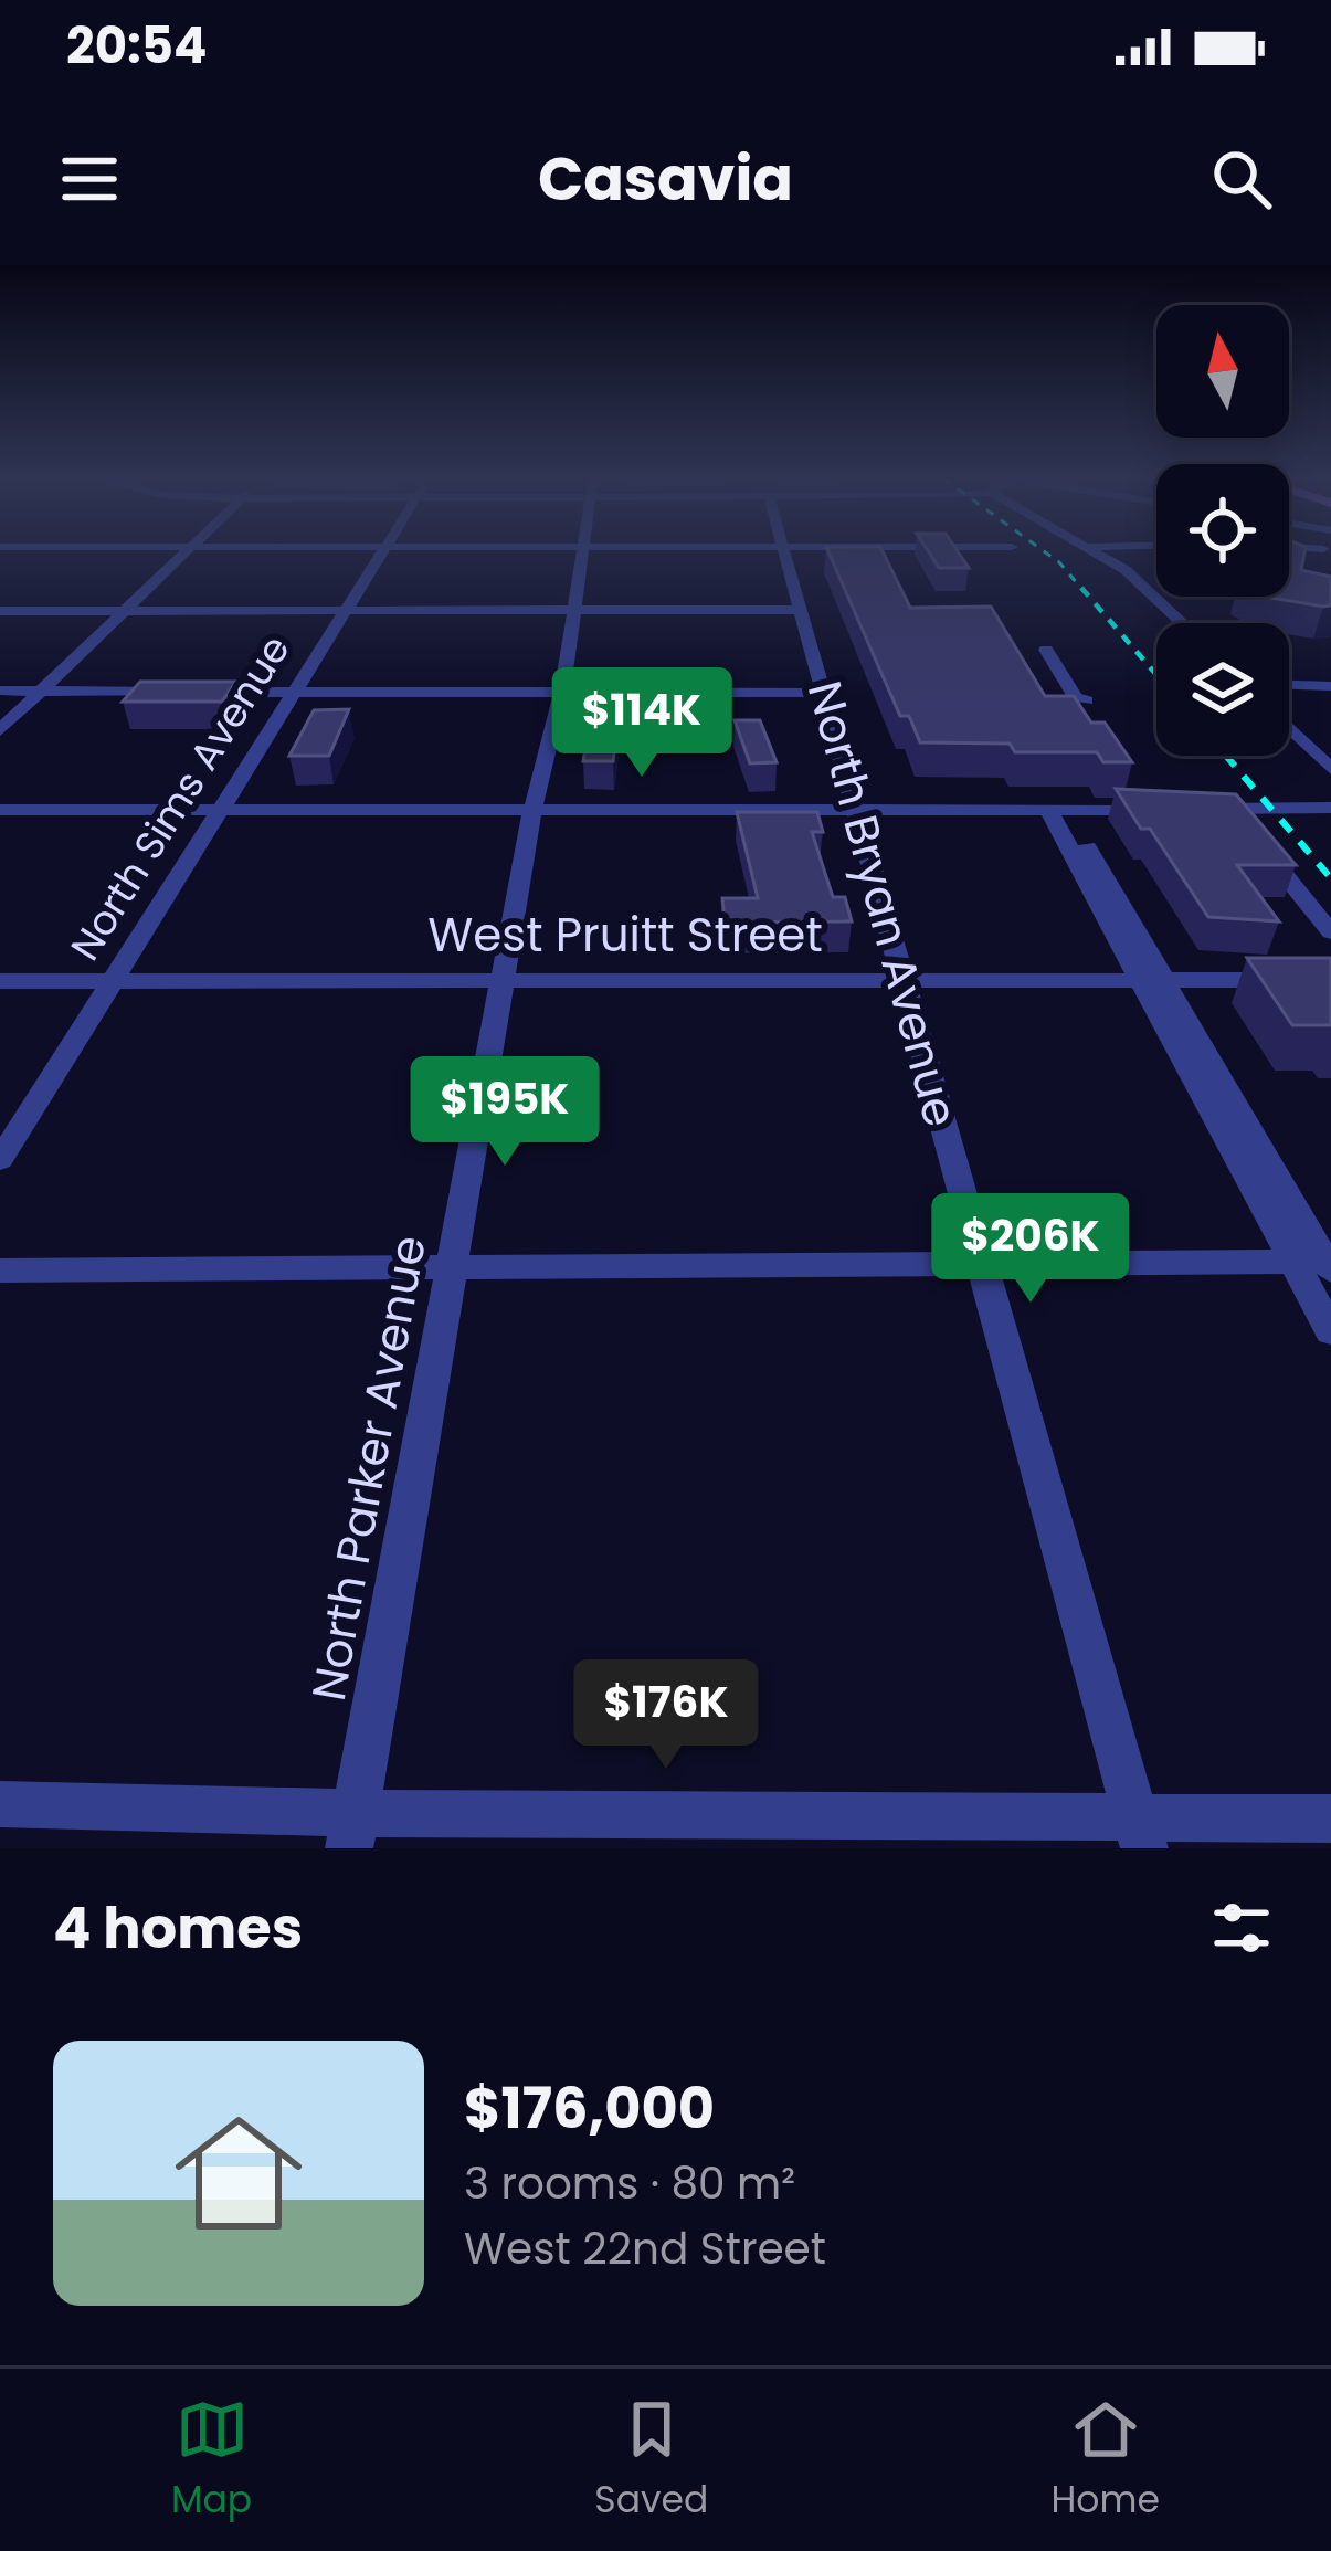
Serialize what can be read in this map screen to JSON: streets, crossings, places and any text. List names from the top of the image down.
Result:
{
  "streets": {
    "street": [
      "North Sims Avenue",
      "North Bryan Avenue",
      "West Pruitt Street",
      "North Parker Avenue"
    ]
  },
  "crossings": [
    ["North Sims Avenue", "West Pruitt Street"],
    ["North Bryan Avenue", "West Pruitt Street"],
    ["West Pruitt Street", "North Parker Avenue"]
  ],
  "north": "top",
  "page": {
    "status": "20:54",
    "header": "Casavia",
    "price": [
      "$114K",
      "$195K",
      "$206K",
      "$176K"
    ],
    "heading": "4 homes",
    "list": [
      {
        "name": "$176,000",
        "note": "3 rooms · 80 m² · West 22nd Street"
      }
    ],
    "tabs": ["Map", "Saved", "Home"]
  }
}
